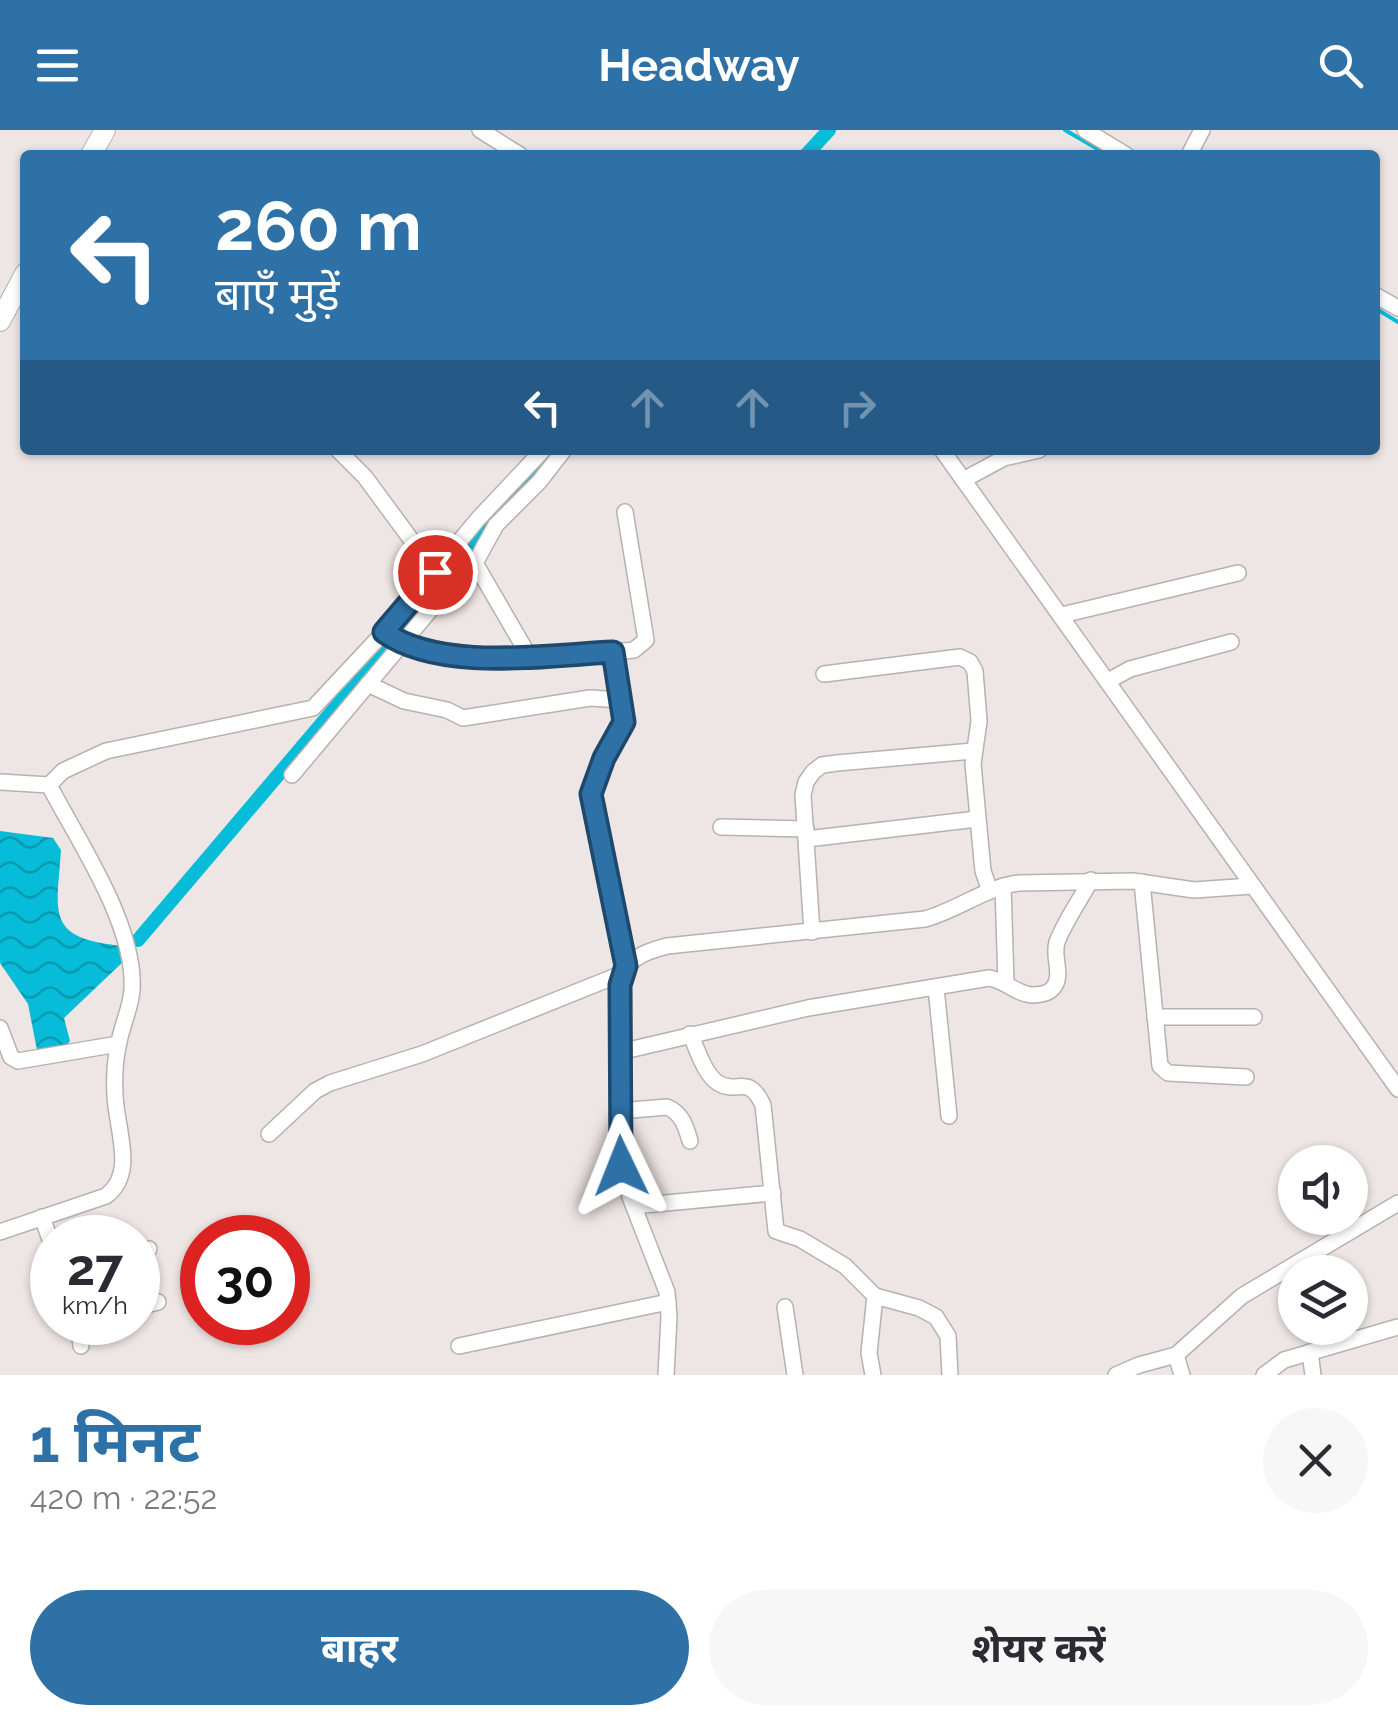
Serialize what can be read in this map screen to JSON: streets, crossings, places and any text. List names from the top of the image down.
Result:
{
  "page": {
    "header": "Headway",
    "turn": ["260 m", "बाएँ मुड़ें"],
    "speed": "27 km/h",
    "limit": "30",
    "heading": ["1 मिनट", "420 m · 22:52"],
    "buttons": ["बाहर", "शेयर करें"]
  }
}
